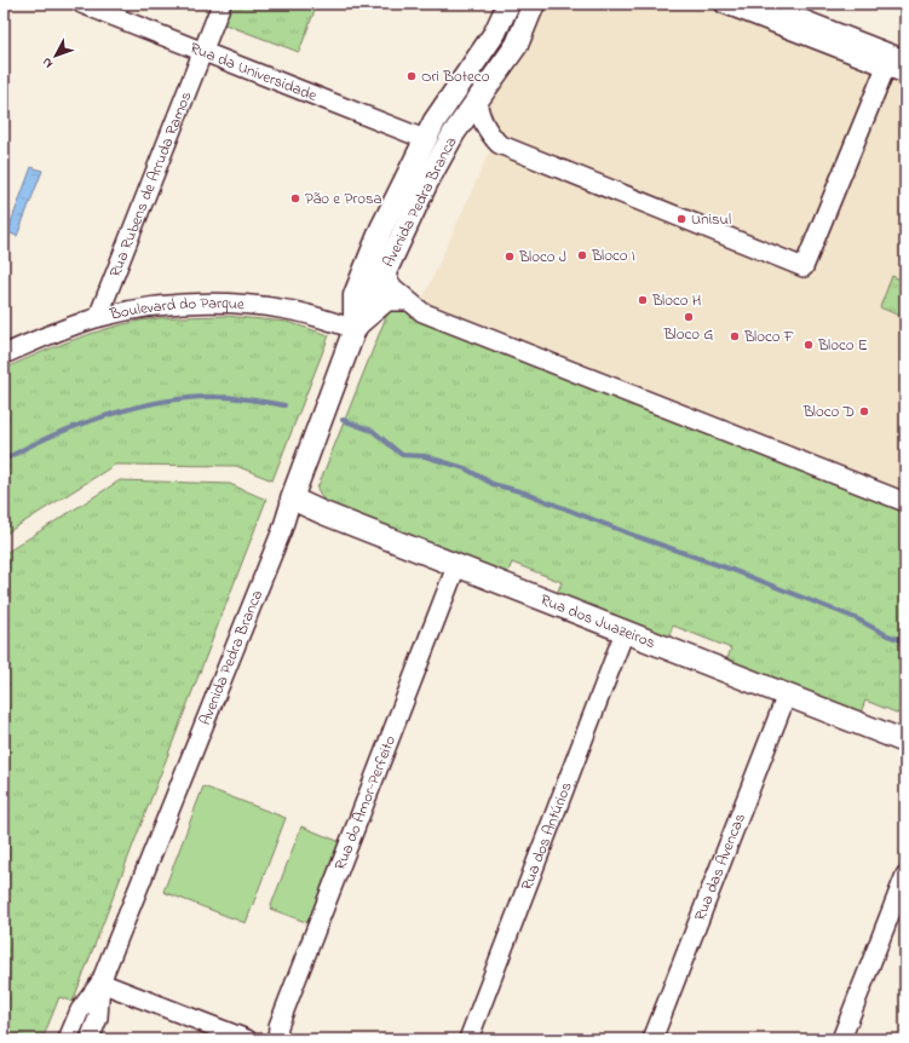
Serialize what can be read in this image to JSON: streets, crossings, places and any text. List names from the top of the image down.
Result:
{
  "streets": {
    "street": [
      "Rua da Universidade",
      "Rua Rubens de Arruda Ramos",
      "Avenida Pedra Branca",
      "Boulevard do Parque",
      "Rua dos Juazeiros",
      "Rua do Amor-Perfeito",
      "Rua dos Antúrios",
      "Rua das Avencas"
    ]
  },
  "crossings": [
    ["Rua da Universidade", "Rua Rubens de Arruda Ramos"],
    ["Rua da Universidade", "Avenida Pedra Branca"],
    ["Rua Rubens de Arruda Ramos", "Boulevard do Parque"],
    ["Avenida Pedra Branca", "Boulevard do Parque"],
    ["Avenida Pedra Branca", "Rua dos Juazeiros"],
    ["Rua dos Juazeiros", "Rua do Amor-Perfeito"],
    ["Rua dos Juazeiros", "Rua dos Antúrios"],
    ["Rua dos Juazeiros", "Rua das Avencas"]
  ],
  "places": [
    "Ori Boteco",
    "Pão e Prosa",
    "Unisul",
    "Bloco I",
    "Bloco J",
    "Bloco H",
    "Bloco G",
    "Bloco F",
    "Bloco E",
    "Bloco D"
  ],
  "north": "bottom left"
}
